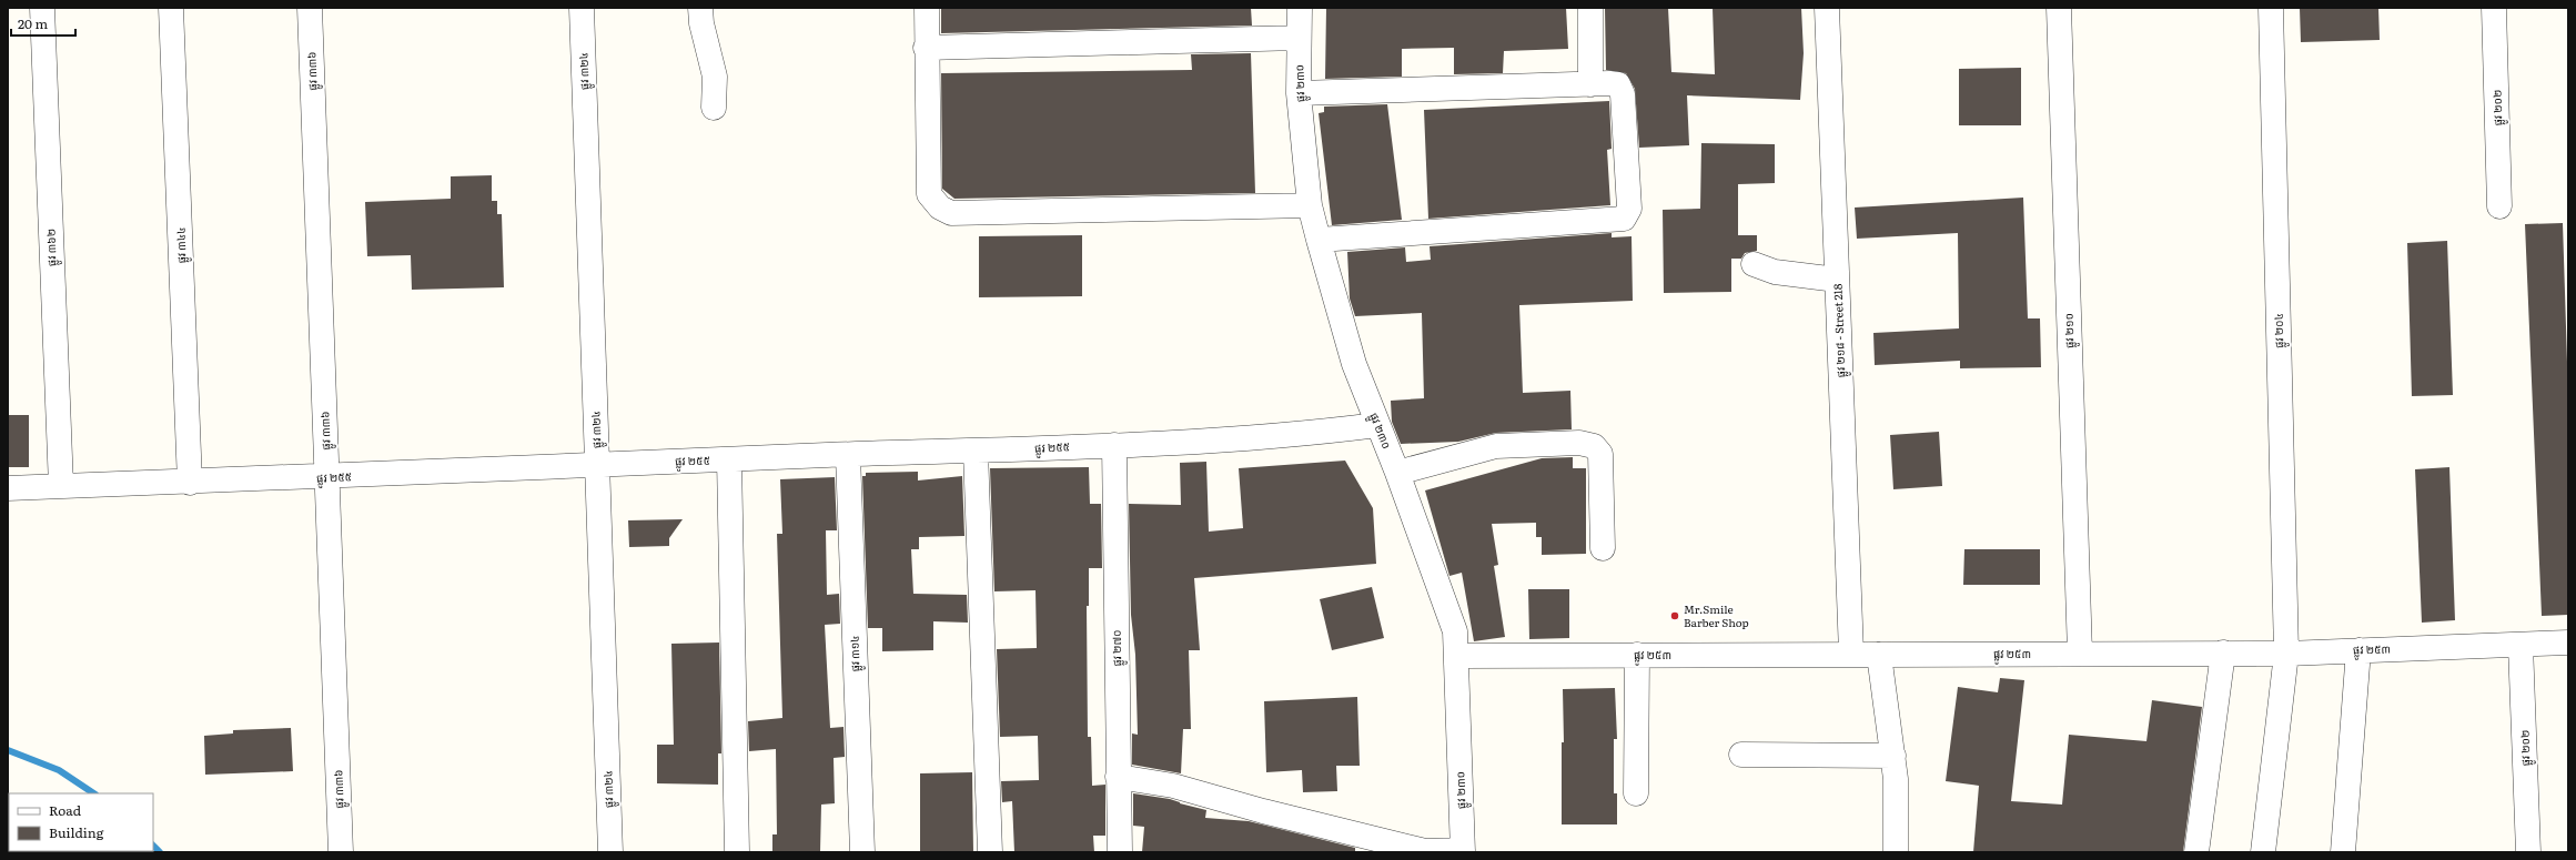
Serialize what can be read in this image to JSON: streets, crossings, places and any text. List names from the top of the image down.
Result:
{
  "streets": {
    "street": [
      "ផ្លូវ ៣៣៦",
      "ផ្លូវ ៣២៤",
      "ផ្លូវ ២៣០",
      "ផ្លូវ ២០២",
      "ផ្លូវ ៣៤៤",
      "ផ្លូវ ៣៦២",
      "ផ្លូវ ២១៨ - Street 218",
      "ផ្លូវ ២១០",
      "ផ្លូវ ២០៤",
      "ផ្លូវ ២៥៥",
      "ផ្លូវ ២៧០",
      "ផ្លូវ ២៥៣",
      "ផ្លូវ ៣១៤"
    ]
  },
  "crossings": [
    ["ផ្លូវ ៣៣៦", "ផ្លូវ ២៥៥"],
    ["ផ្លូវ ៣២៤", "ផ្លូវ ២៥៥"],
    ["ផ្លូវ ២៣០", "ផ្លូវ ២៥៥"],
    ["ផ្លូវ ២៣០", "ផ្លូវ ២៥៣"],
    ["ផ្លូវ ២០២", "ផ្លូវ ២៥៣"],
    ["ផ្លូវ ៣៤៤", "ផ្លូវ ២៥៥"],
    ["ផ្លូវ ៣៦២", "ផ្លូវ ២៥៥"],
    ["ផ្លូវ ២១៨ - Street 218", "ផ្លូវ ២៥៣"],
    ["ផ្លូវ ២១០", "ផ្លូវ ២៥៣"],
    ["ផ្លូវ ២០៤", "ផ្លូវ ២៥៣"],
    ["ផ្លូវ ២៥៥", "ផ្លូវ ២៧០"],
    ["ផ្លូវ ២៥៥", "ផ្លូវ ៣១៤"]
  ],
  "places": ["Mr.Smile Barber Shop"],
  "legend": ["Road", "Building"],
  "scale_bar": "20 m"
}
